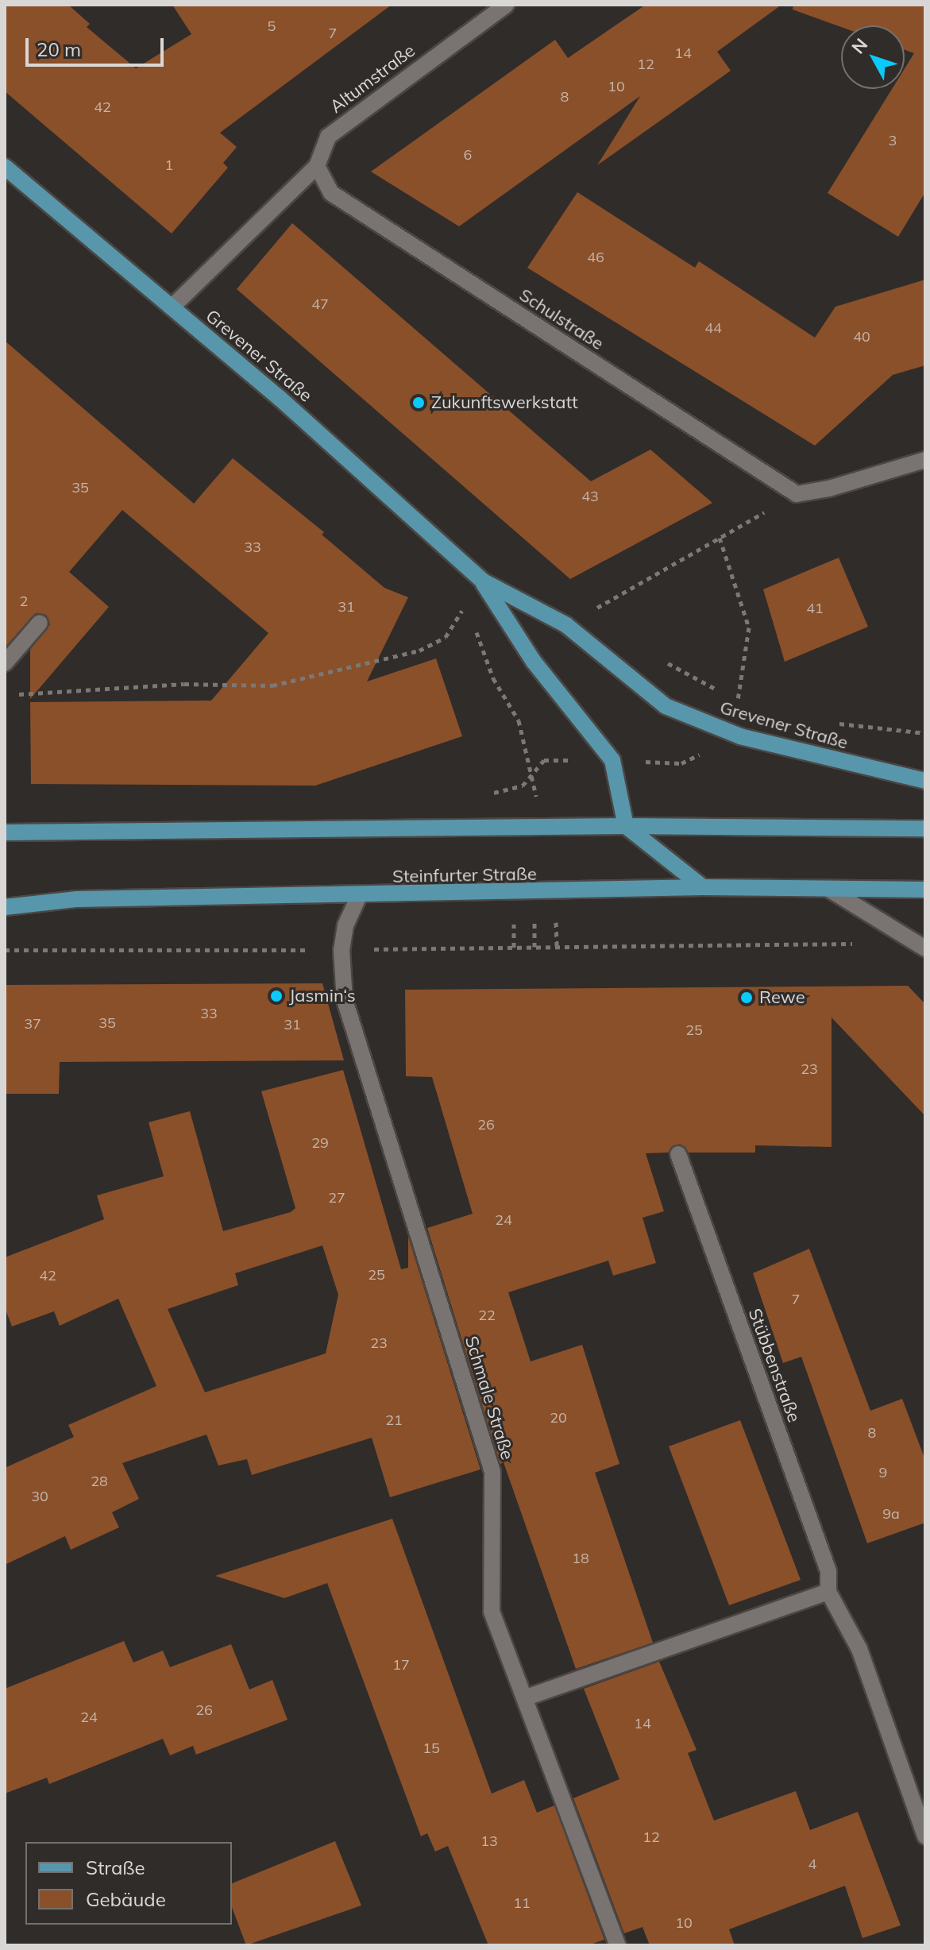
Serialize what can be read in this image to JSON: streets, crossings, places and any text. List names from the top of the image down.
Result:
{
  "streets": {
    "main road": ["Grevener Straße", "Steinfurter Straße"],
    "street": [
      "Altumstraße",
      "Schulstraße",
      "Stübbenstraße",
      "Schmale Straße"
    ]
  },
  "crossings": [
    ["Altumstraße", "Schulstraße"],
    ["Altumstraße", "Grevener Straße"],
    ["Steinfurter Straße", "Schmale Straße"]
  ],
  "places": ["Zukunftswerkstatt", "Jasmin‘s", "Rewe"],
  "house_numbers": [
    "5",
    "7",
    "14",
    "12",
    "10",
    "8",
    "42",
    "3",
    "6",
    "1",
    "46",
    "47",
    "44",
    "40",
    "35",
    "43",
    "33",
    "2",
    "31",
    "41",
    "33",
    "35",
    "37",
    "31",
    "25",
    "23",
    "26",
    "29",
    "27",
    "24",
    "25",
    "42",
    "7",
    "22",
    "23",
    "20",
    "21",
    "8",
    "9",
    "28",
    "30",
    "9a",
    "18",
    "17",
    "26",
    "24",
    "14",
    "15",
    "12",
    "13",
    "4",
    "11",
    "10"
  ],
  "legend": ["Straße", "Gebäude"],
  "scale_bar": "20 m",
  "north": "top left"
}
